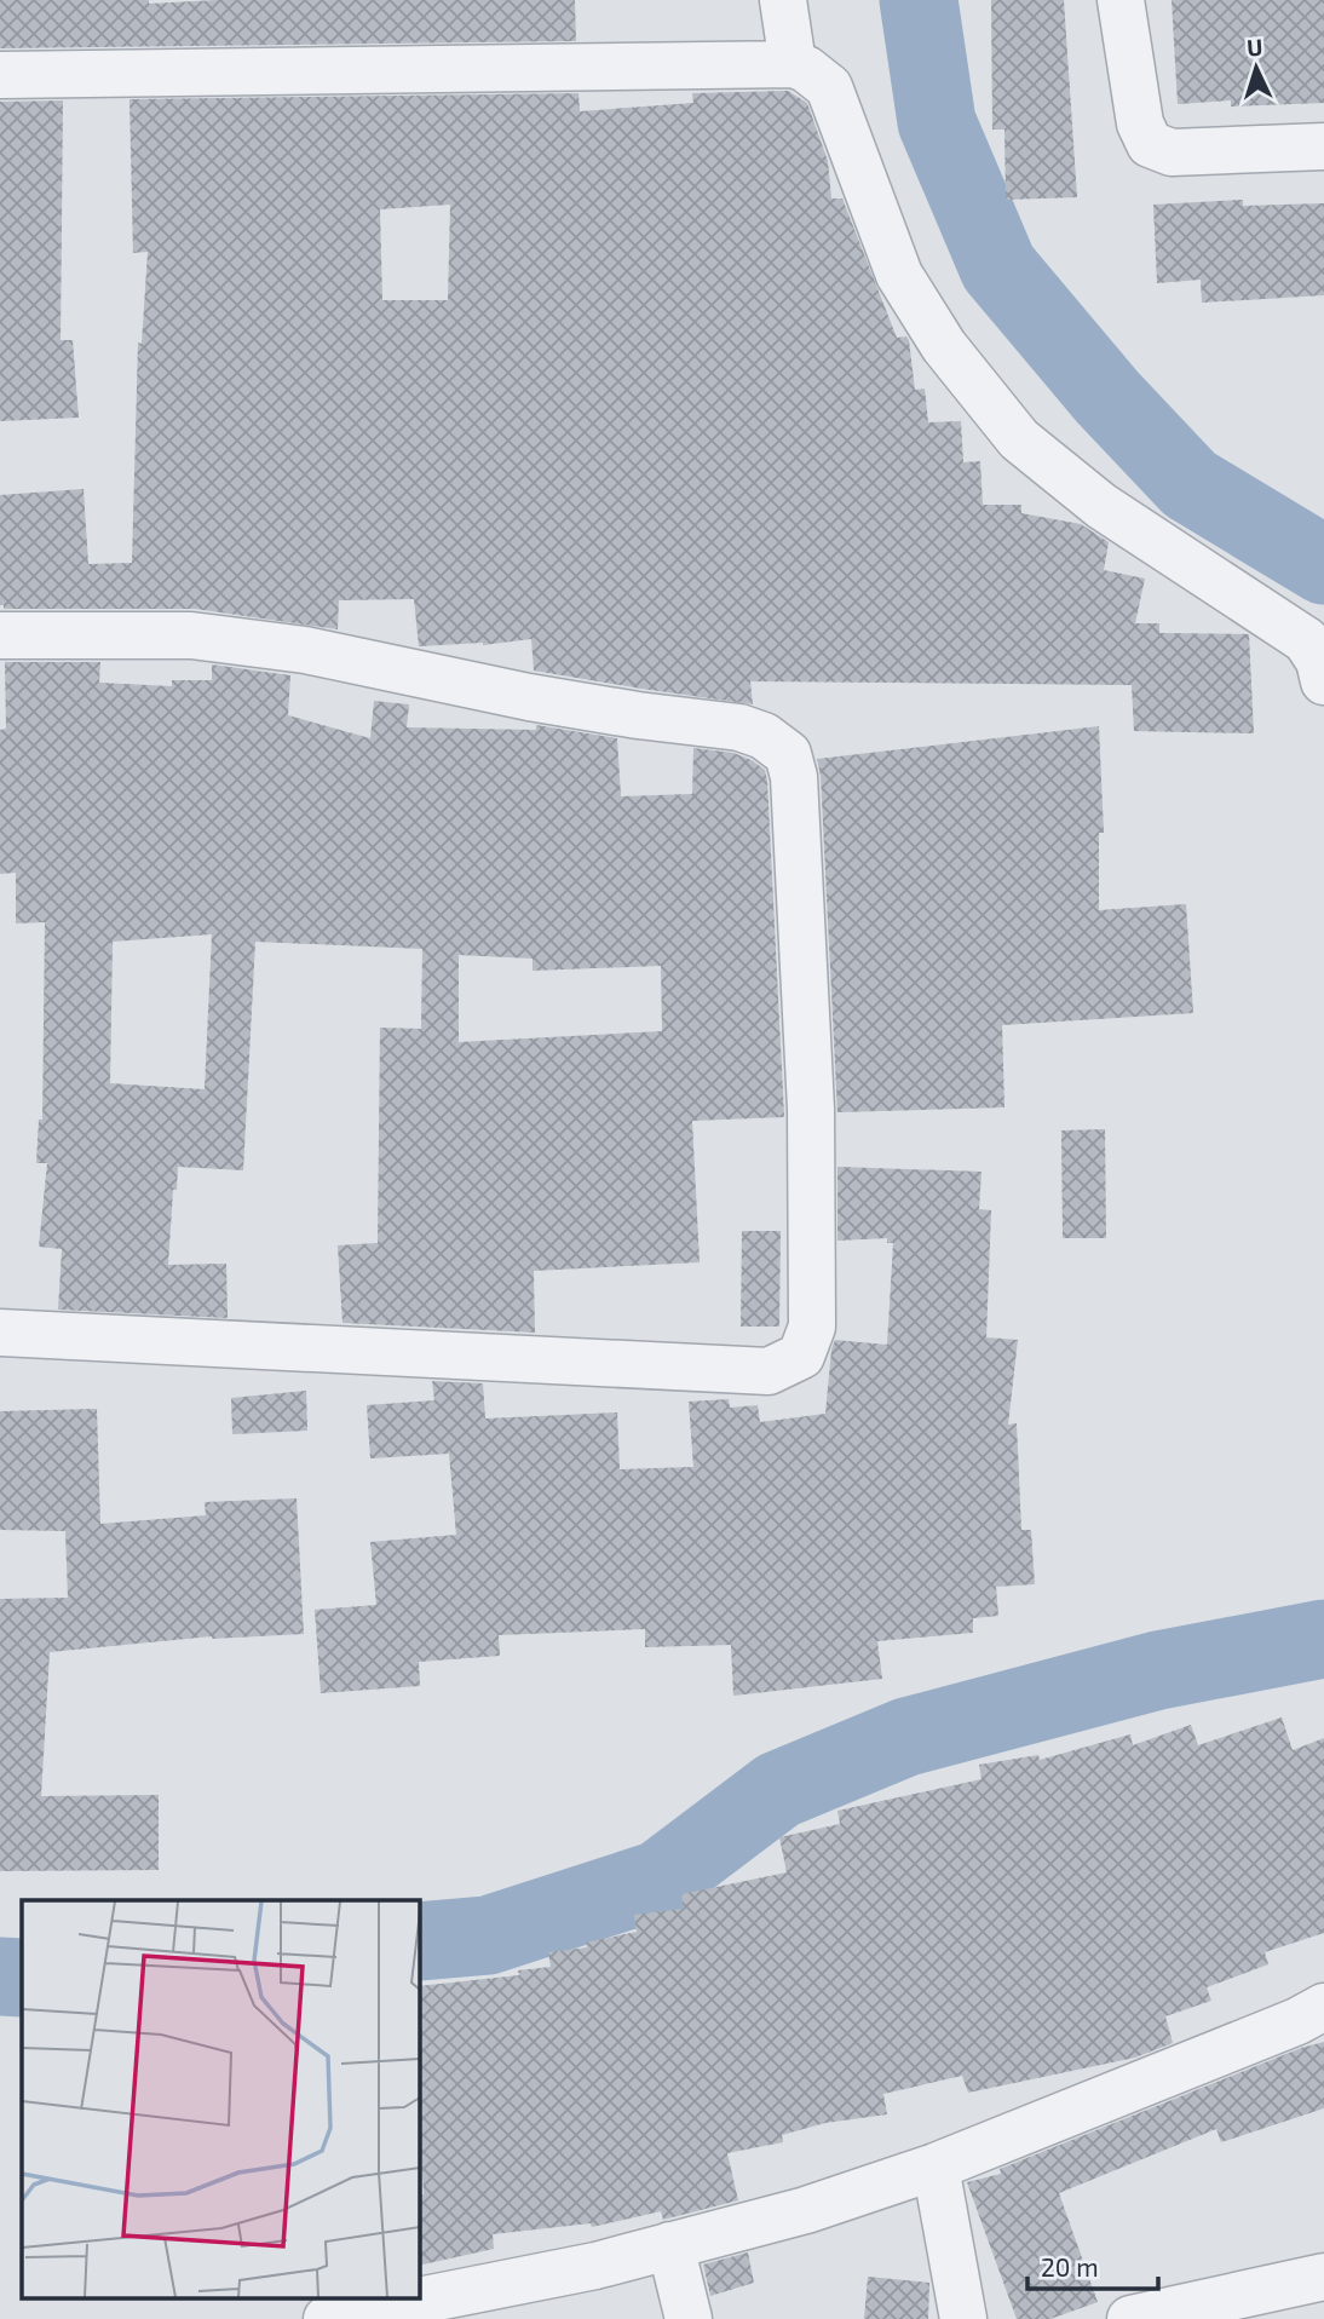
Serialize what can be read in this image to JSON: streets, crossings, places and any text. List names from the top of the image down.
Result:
{
  "scale_bar": "20 m",
  "north": "top"
}
